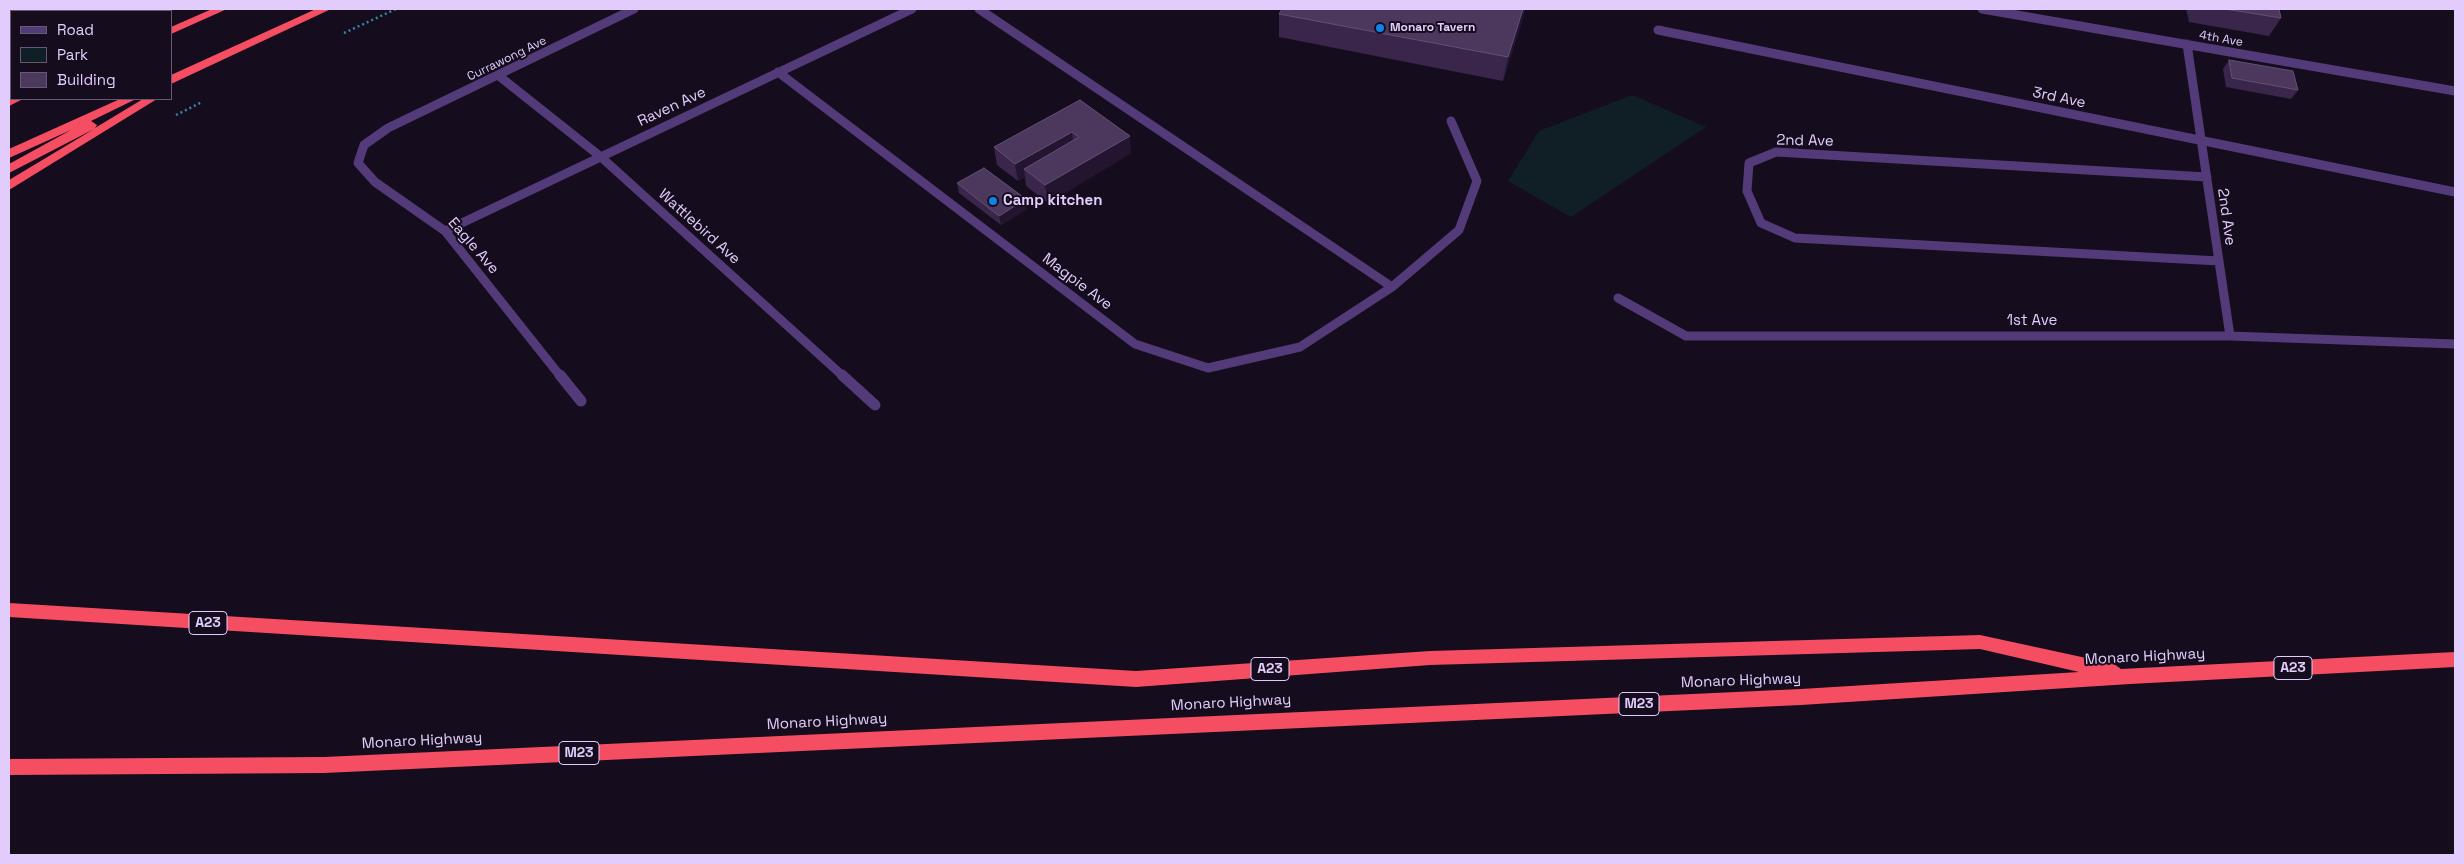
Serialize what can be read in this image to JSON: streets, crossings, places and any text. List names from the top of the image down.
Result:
{
  "streets": {
    "highway": ["A23", "Monaro Highway", "M23"],
    "street": [
      "4th Ave",
      "Currawong Ave",
      "3rd Ave",
      "Raven Ave",
      "2nd Ave",
      "Wattlebird Ave",
      "Eagle Ave",
      "Magpie Ave",
      "1st Ave"
    ]
  },
  "crossings": [
    ["4th Ave", "2nd Ave"],
    ["Currawong Ave", "Wattlebird Ave"],
    ["Currawong Ave", "Eagle Ave"],
    ["3rd Ave", "2nd Ave"],
    ["Raven Ave", "Wattlebird Ave"],
    ["Raven Ave", "Eagle Ave"],
    ["Raven Ave", "Magpie Ave"],
    ["2nd Ave", "1st Ave"],
    ["A23", "Monaro Highway"]
  ],
  "places": ["Monaro Tavern", "Camp kitchen"],
  "legend": ["Road", "Park", "Building"]
}
